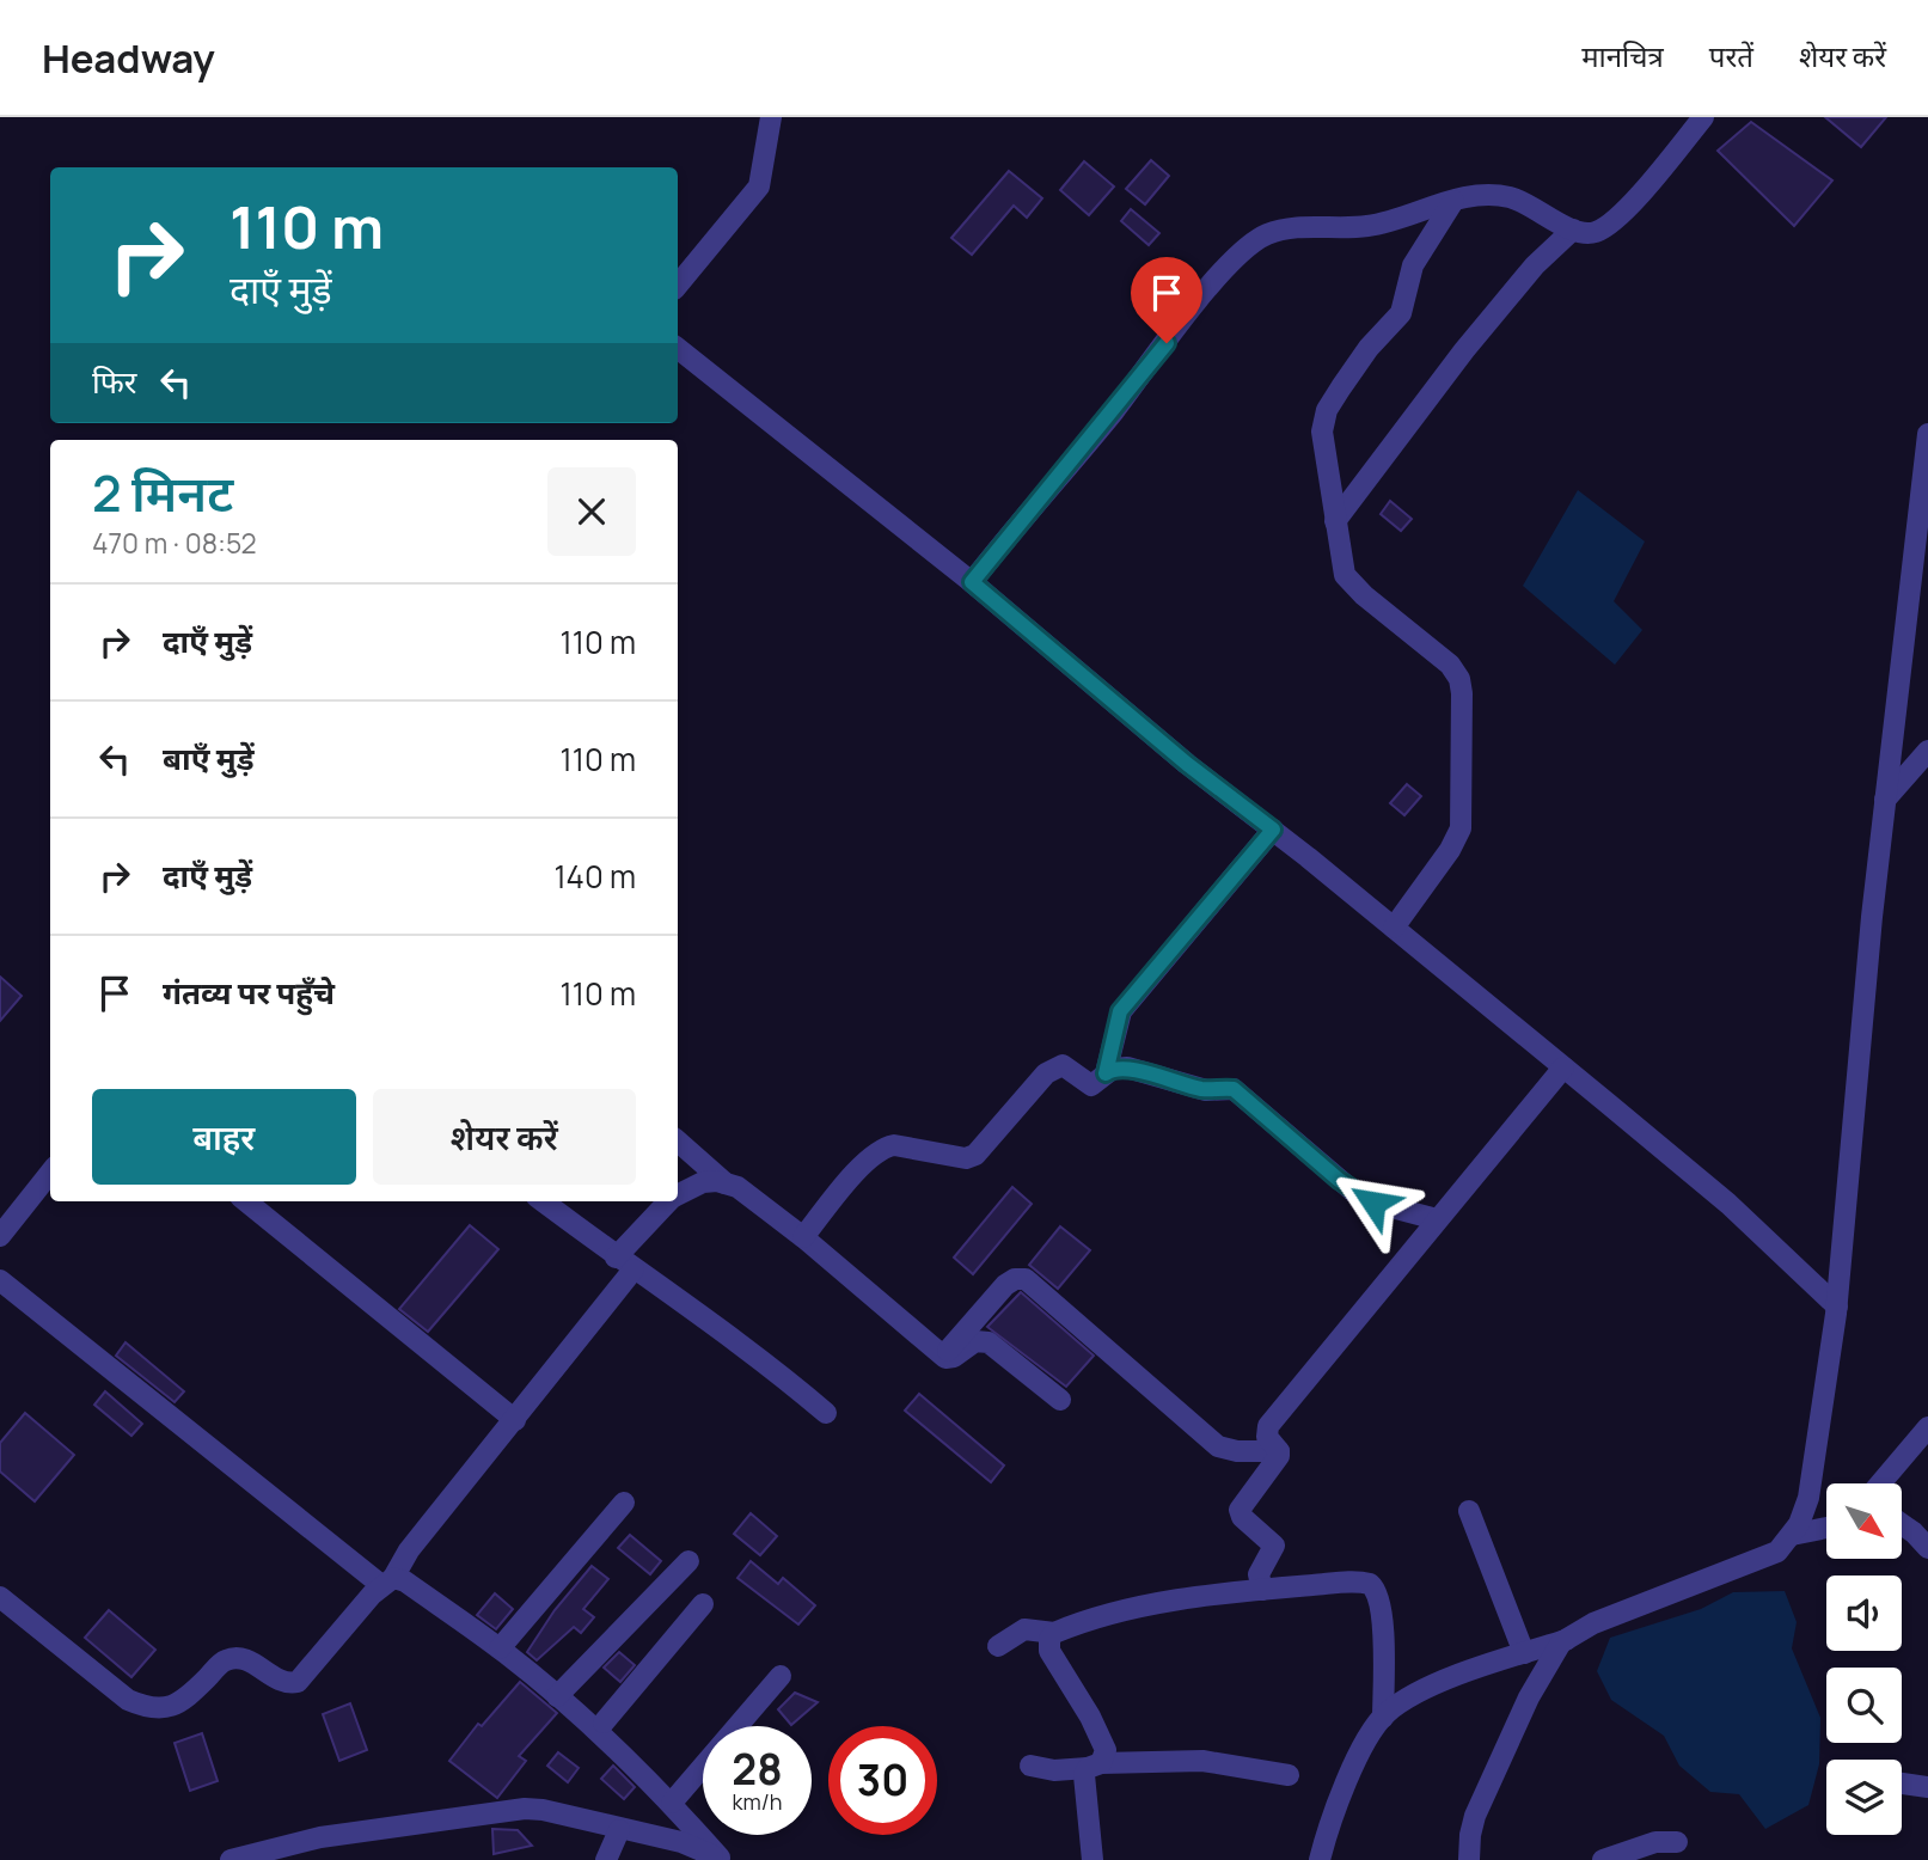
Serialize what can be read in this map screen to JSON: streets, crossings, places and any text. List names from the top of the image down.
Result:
{
  "north": "bottom right",
  "page": {
    "header": "Headway",
    "nav": ["मानचित्र", "परतें", "शेयर करें"],
    "turn": ["110 m", "दाएँ मुड़ें"],
    "then": "फिर",
    "heading": ["2 मिनट", "470 m · 08:52"],
    "list": [
      {
        "name": "दाएँ मुड़ें",
        "value": "110 m"
      },
      {
        "name": "बाएँ मुड़ें",
        "value": "110 m"
      },
      {
        "name": "दाएँ मुड़ें",
        "value": "140 m"
      },
      {
        "name": "गंतव्य पर पहुँचे",
        "value": "110 m"
      }
    ],
    "buttons": ["बाहर", "शेयर करें"],
    "speed": "28 km/h",
    "limit": "30"
  }
}
